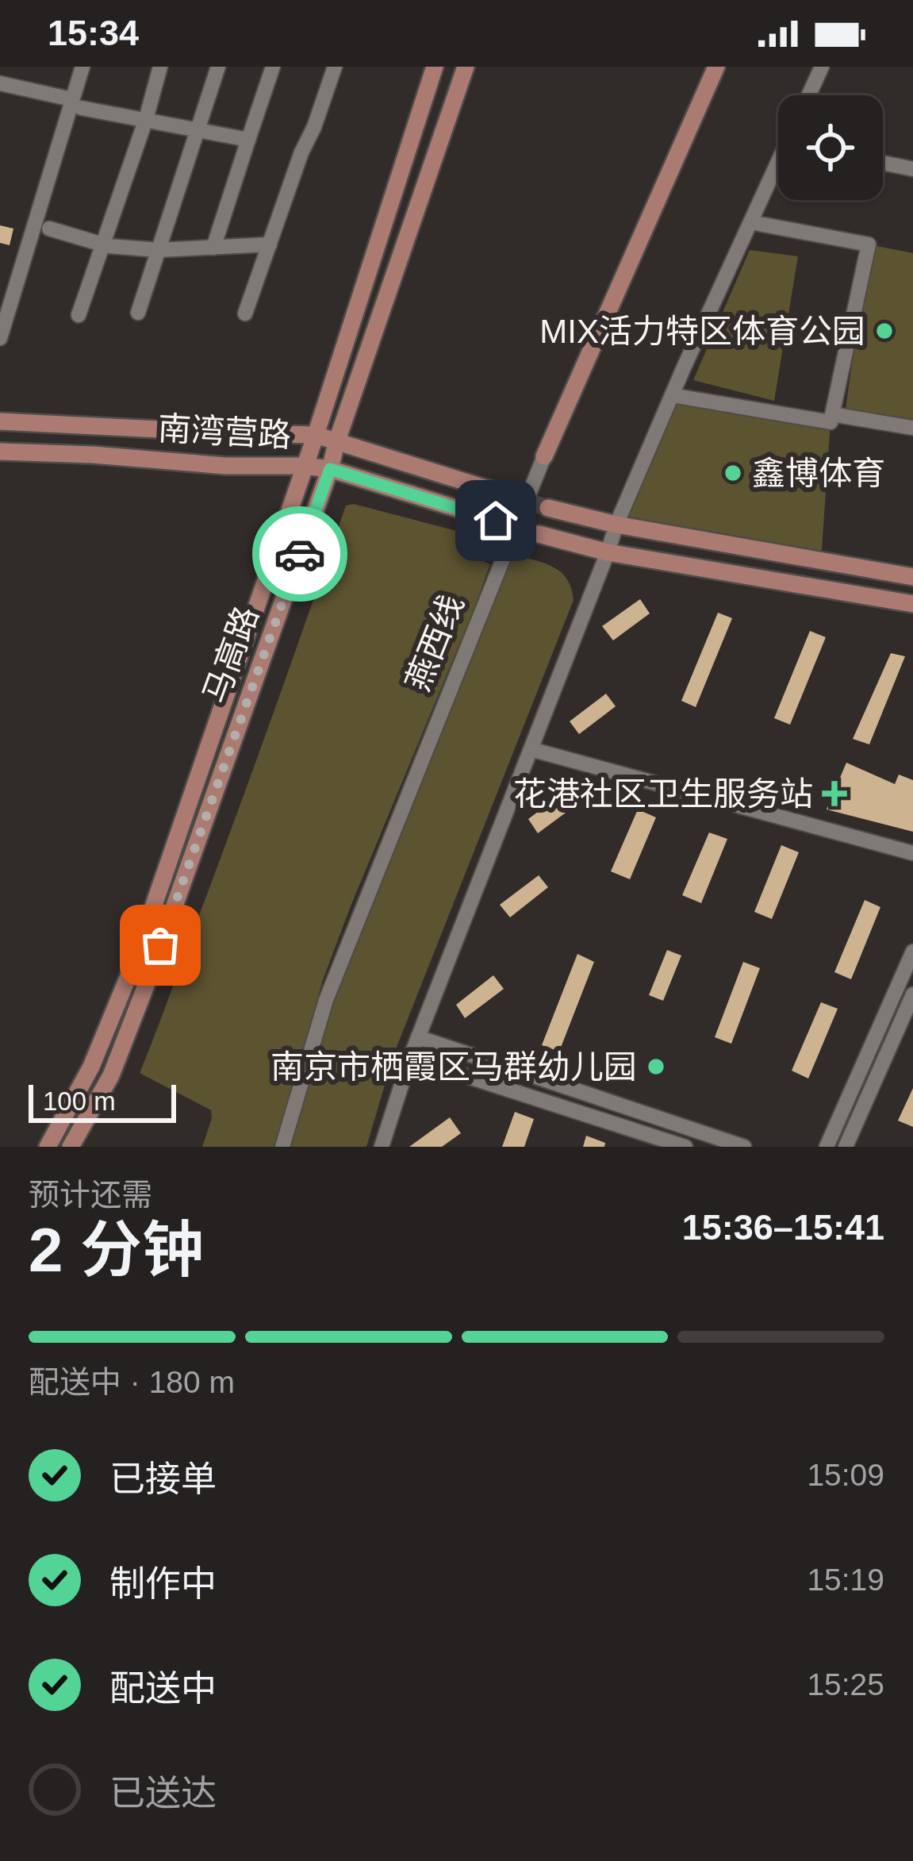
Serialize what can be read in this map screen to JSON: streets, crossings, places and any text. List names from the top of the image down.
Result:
{
  "streets": {
    "main road": ["南湾营路", "燕西线", "马高路"]
  },
  "crossings": [
    ["南湾营路", "马高路"]
  ],
  "places": {
    "other": ["MIX活力特区体育公园", "鑫博体育", "南京市栖霞区马群幼儿园"],
    "health": ["花港社区卫生服务站"]
  },
  "scale_bar": "100 m",
  "page": {
    "status": "15:34",
    "scale": "100 m",
    "heading": ["2 分钟", "预计还需", "15:36–15:41"],
    "bar": "配送中 · 180 m",
    "list": [
      ["已接单", "15:09"],
      ["制作中", "15:19"],
      ["配送中", "15:25"],
      "已送达"
    ]
  }
}
